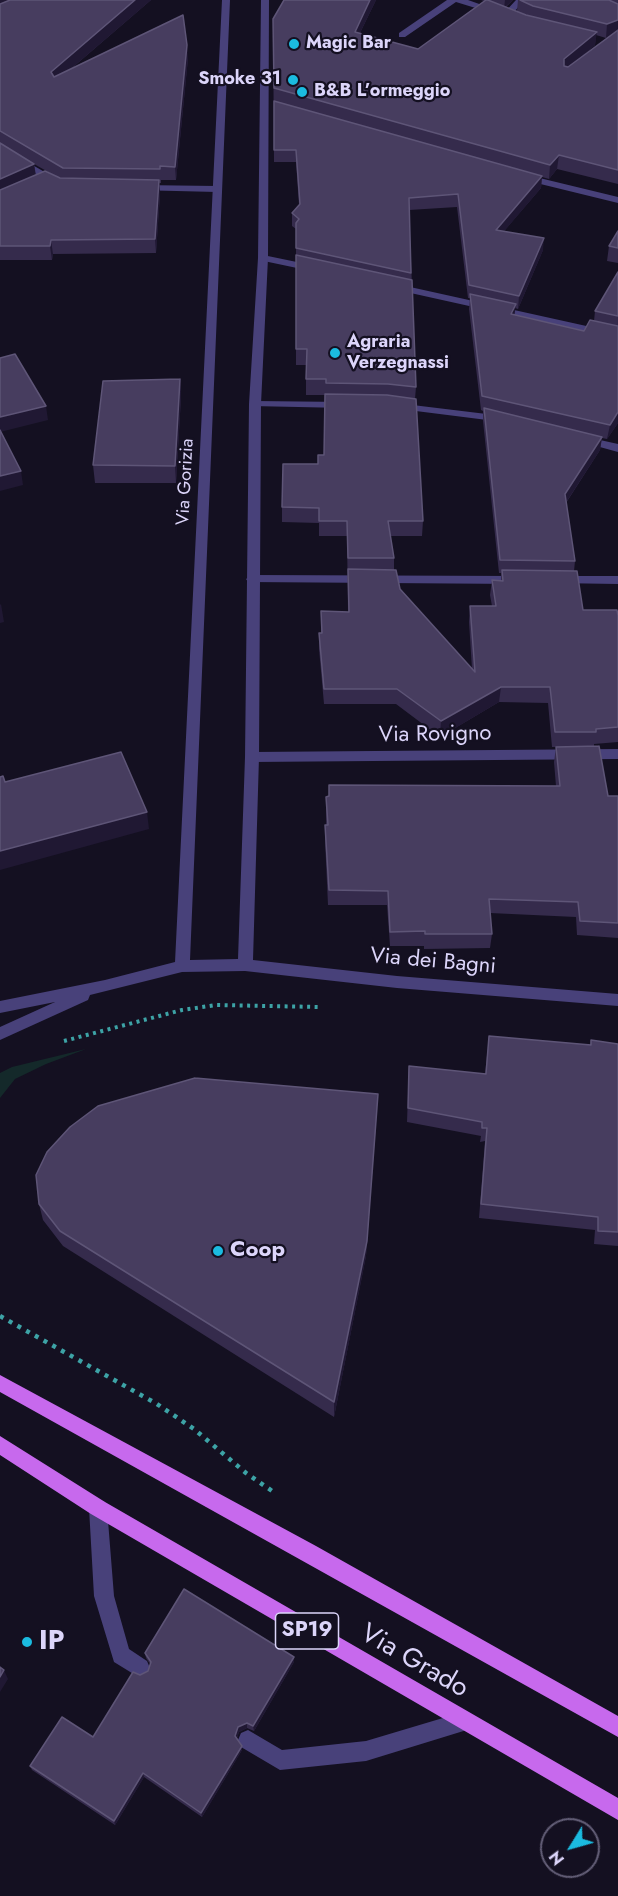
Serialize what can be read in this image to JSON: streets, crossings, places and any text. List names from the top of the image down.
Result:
{
  "streets": {
    "main road": ["SP19", "Via Grado"],
    "street": ["Via Gorizia", "Via Rovigno", "Via dei Bagni"]
  },
  "crossings": [
    ["Via Gorizia", "Via dei Bagni"]
  ],
  "places": [
    "Magic Bar",
    "Smoke 31",
    "B&B L’ormeggio",
    "Agraria Verzegnassi",
    "Coop",
    "IP"
  ],
  "north": "bottom left"
}
